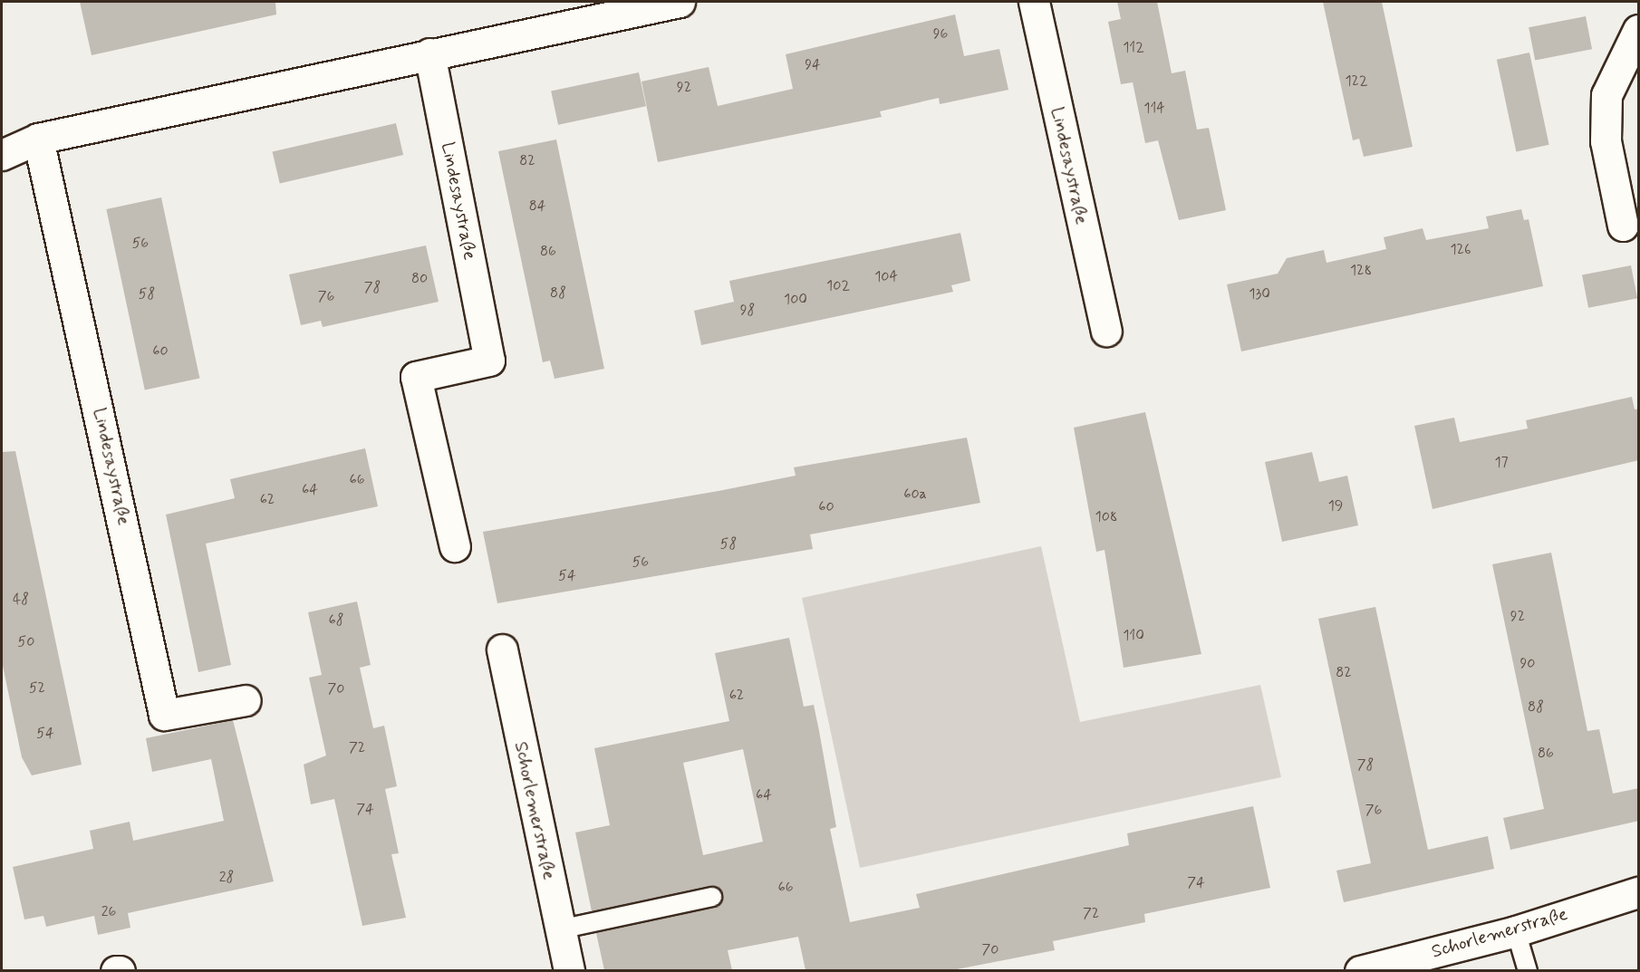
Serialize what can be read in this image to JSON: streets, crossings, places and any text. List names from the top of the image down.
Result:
{
  "streets": {
    "street": ["Lindesaystraße", "Schorlemerstraße"]
  },
  "house_numbers": [
    "96",
    "112",
    "94",
    "122",
    "92",
    "114",
    "82",
    "84",
    "56",
    "126",
    "86",
    "128",
    "104",
    "80",
    "102",
    "78",
    "88",
    "58",
    "130",
    "76",
    "100",
    "98",
    "60",
    "17",
    "66",
    "64",
    "60a",
    "62",
    "19",
    "60",
    "108",
    "58",
    "56",
    "54",
    "48",
    "92",
    "68",
    "110",
    "50",
    "90",
    "82",
    "52",
    "70",
    "62",
    "88",
    "54",
    "72",
    "86",
    "78",
    "64",
    "74",
    "76",
    "28",
    "74",
    "66",
    "26",
    "72",
    "70"
  ]
}
